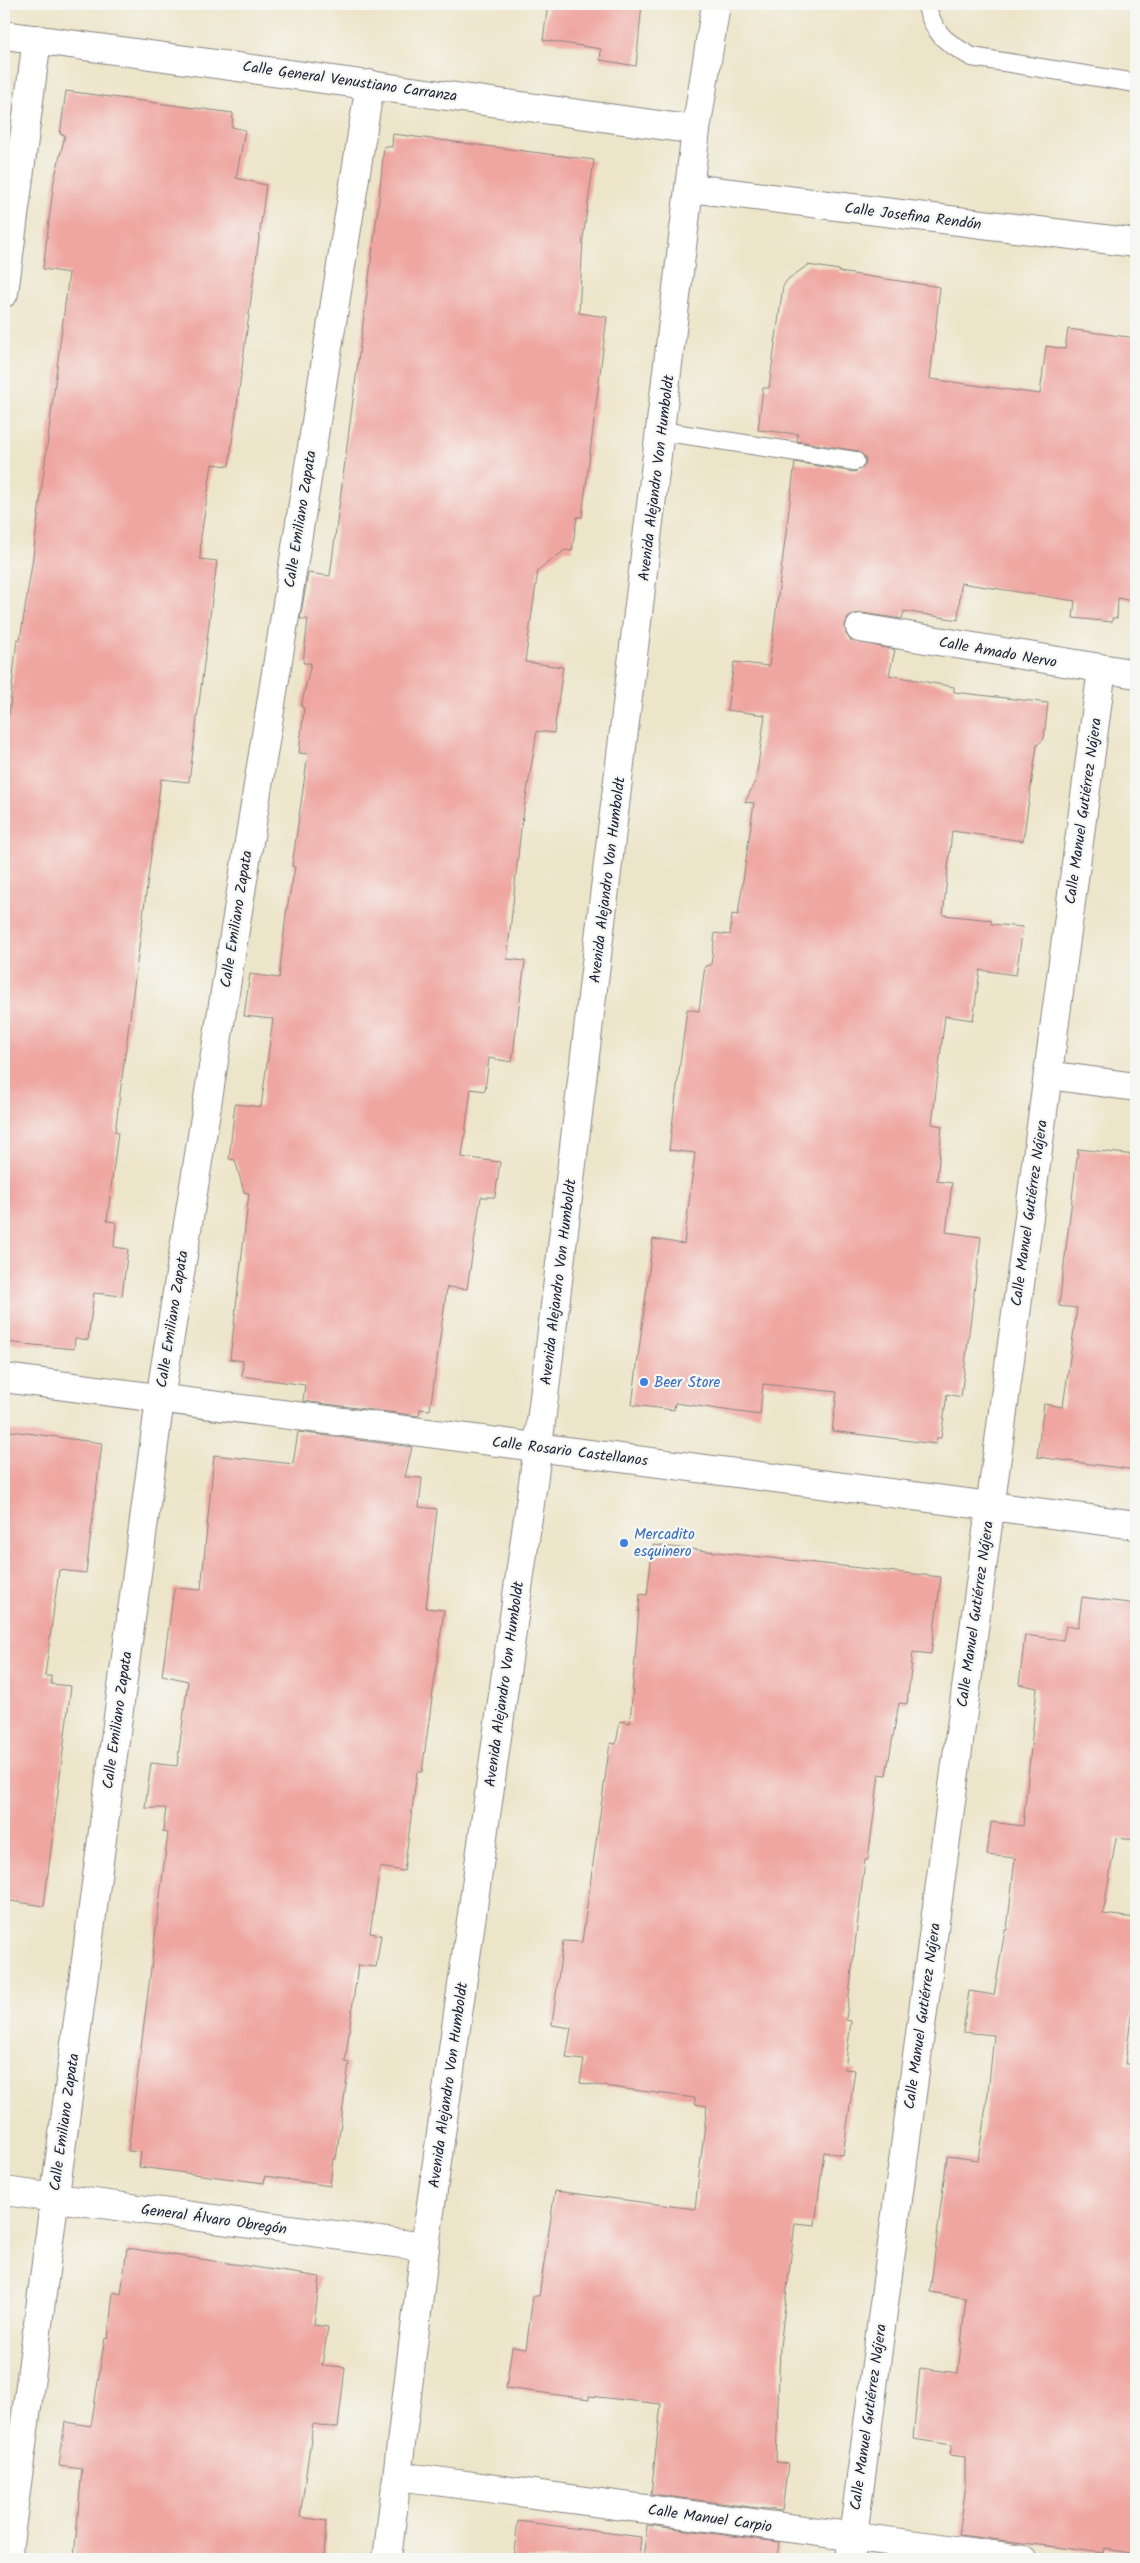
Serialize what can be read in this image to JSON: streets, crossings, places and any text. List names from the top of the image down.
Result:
{
  "streets": {
    "street": [
      "Calle General Venustiano Carranza",
      "Calle Josefina Rendón",
      "Avenida Alejandro Von Humboldt",
      "Calle Emiliano Zapata",
      "Calle Amado Nervo",
      "Calle Manuel Gutiérrez Nájera",
      "Calle Rosario Castellanos",
      "General Álvaro Obregón",
      "Calle Manuel Carpio"
    ]
  },
  "crossings": [
    ["Calle General Venustiano Carranza", "Avenida Alejandro Von Humboldt"],
    ["Calle General Venustiano Carranza", "Calle Emiliano Zapata"],
    ["Calle Josefina Rendón", "Avenida Alejandro Von Humboldt"],
    ["Avenida Alejandro Von Humboldt", "Calle Rosario Castellanos"],
    ["Avenida Alejandro Von Humboldt", "General Álvaro Obregón"],
    ["Avenida Alejandro Von Humboldt", "Calle Manuel Carpio"],
    ["Calle Emiliano Zapata", "Calle Rosario Castellanos"],
    ["Calle Emiliano Zapata", "General Álvaro Obregón"],
    ["Calle Amado Nervo", "Calle Manuel Gutiérrez Nájera"],
    ["Calle Manuel Gutiérrez Nájera", "Calle Rosario Castellanos"],
    ["Calle Manuel Gutiérrez Nájera", "Calle Manuel Carpio"]
  ],
  "places": ["Beer Store", "Mercadito esquinero"]
}
